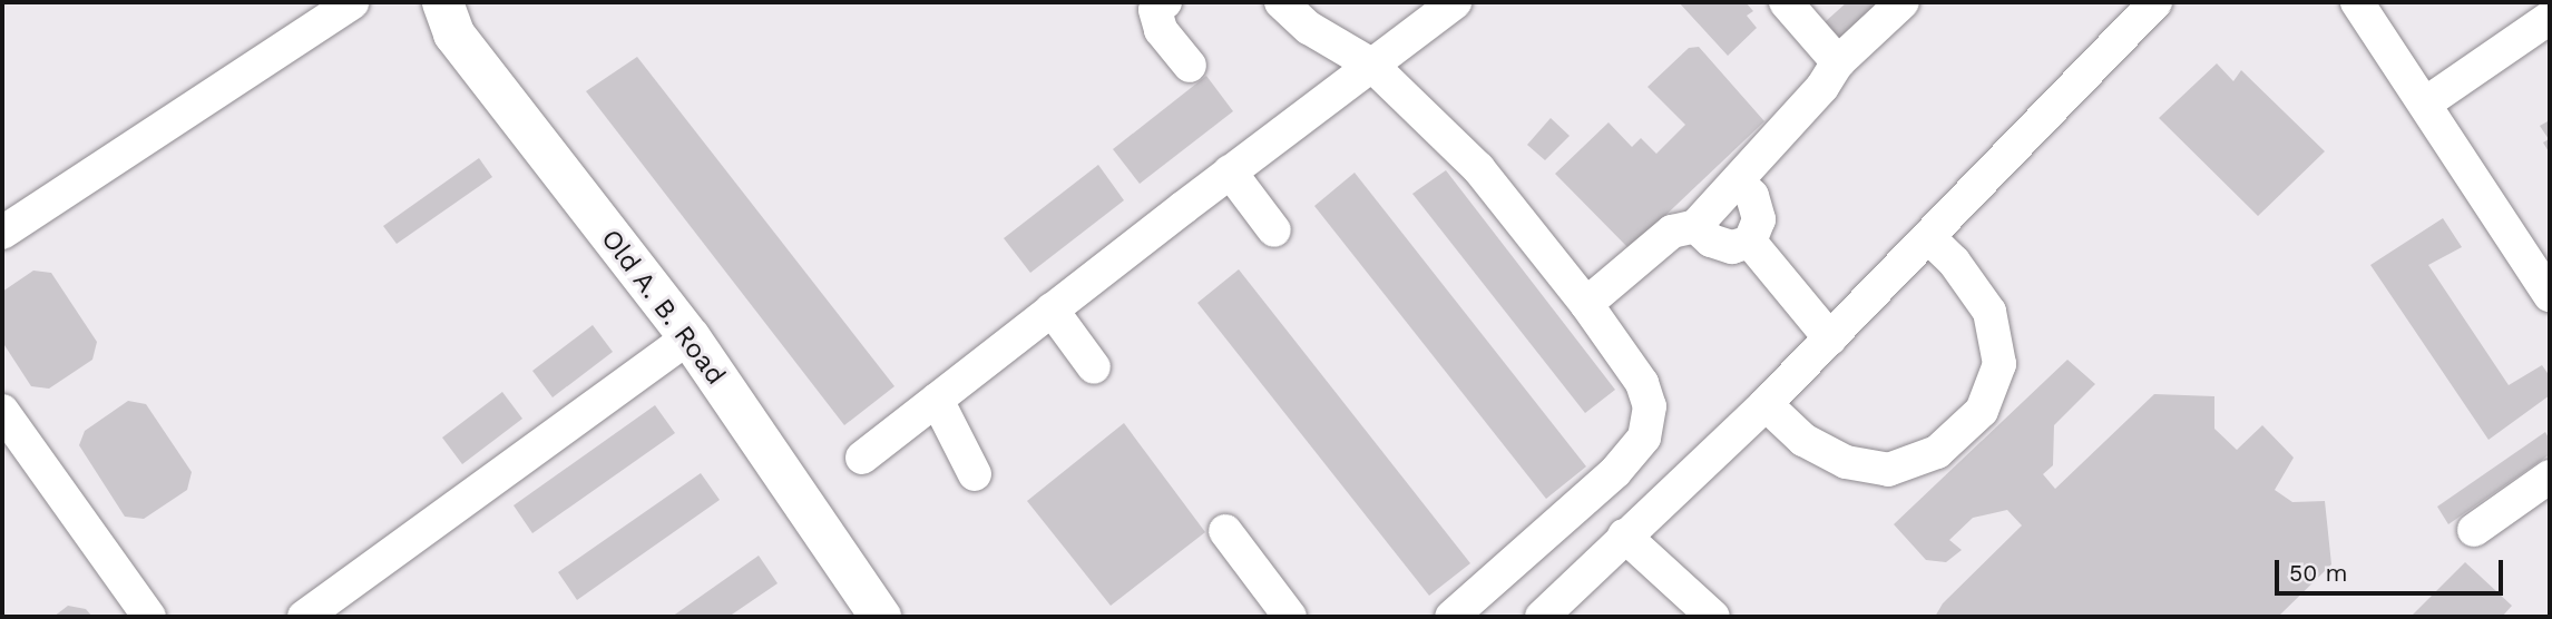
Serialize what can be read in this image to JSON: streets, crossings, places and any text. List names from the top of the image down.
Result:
{
  "streets": {
    "street": ["Old A. B. Road"]
  },
  "scale_bar": "50 m"
}
